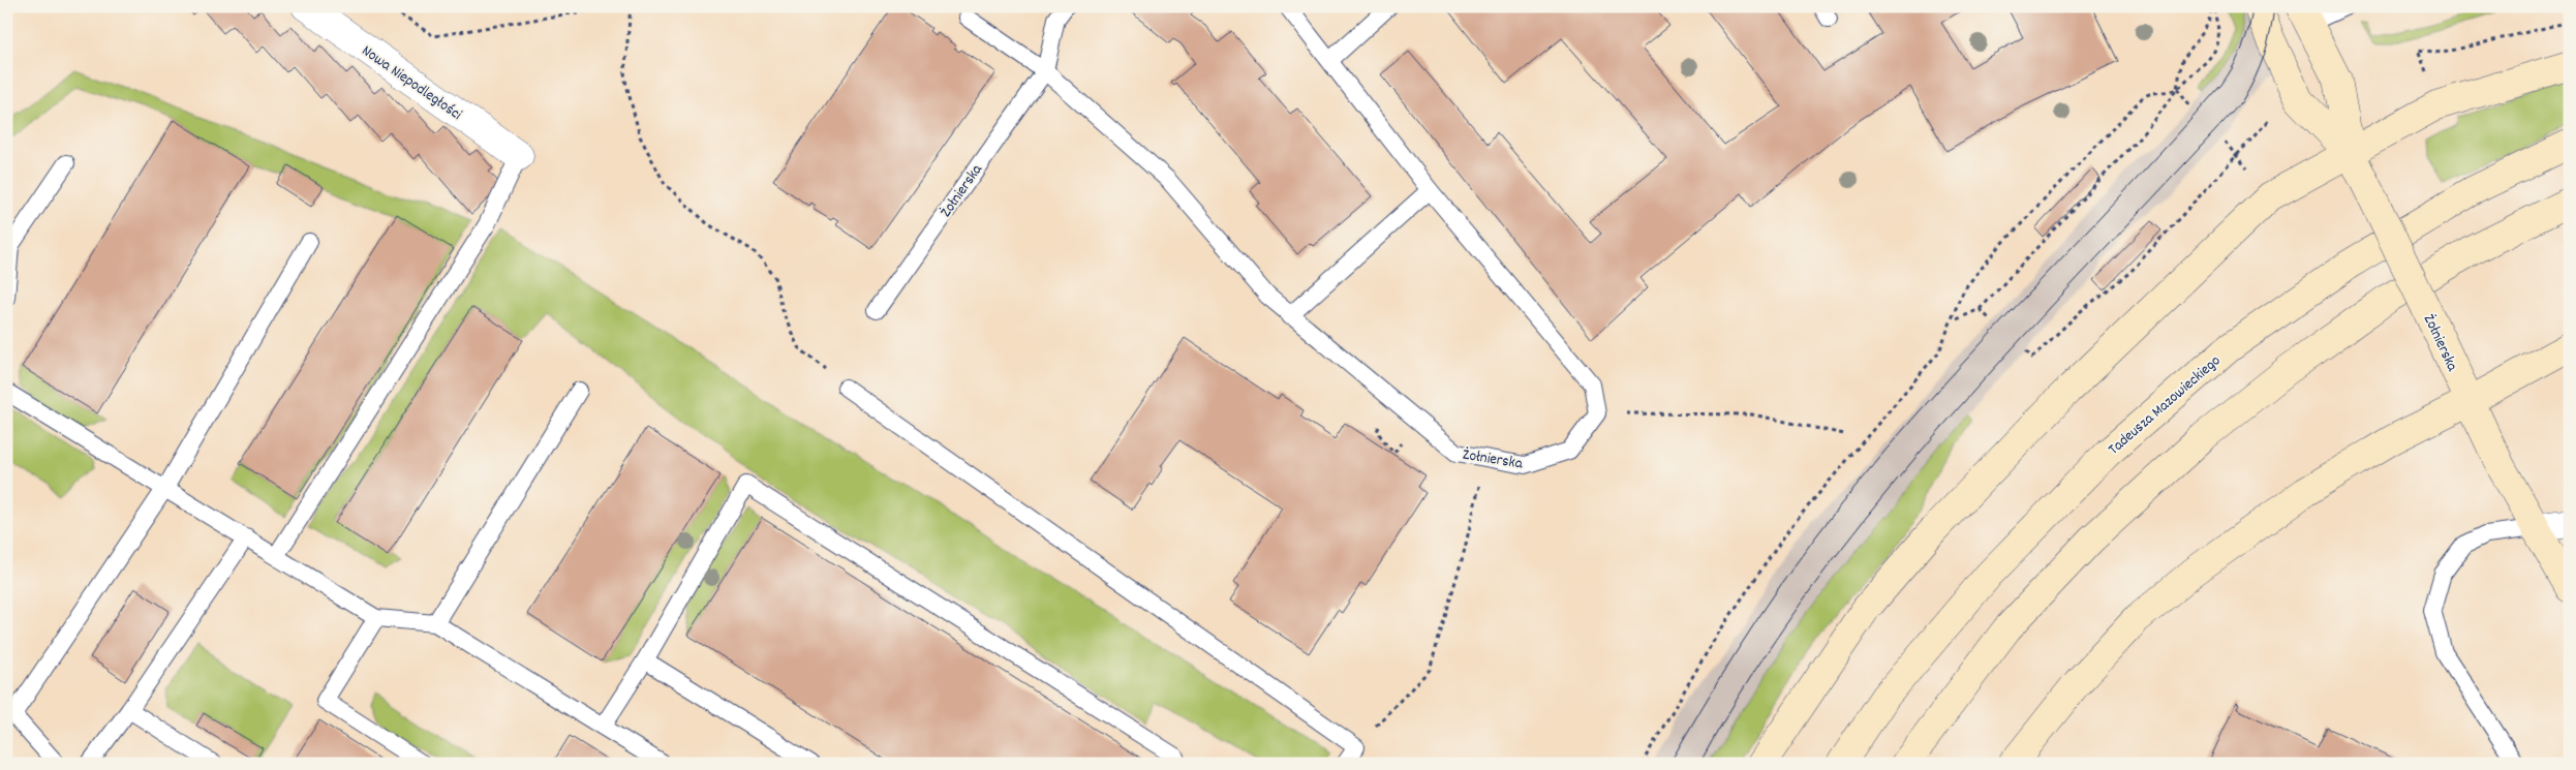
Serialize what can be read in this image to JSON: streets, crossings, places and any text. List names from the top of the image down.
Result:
{
  "streets": {
    "street": ["Nowa Niepodległości", "Żołnierska", "Tadeusza Mazowieckiego"]
  }
}
